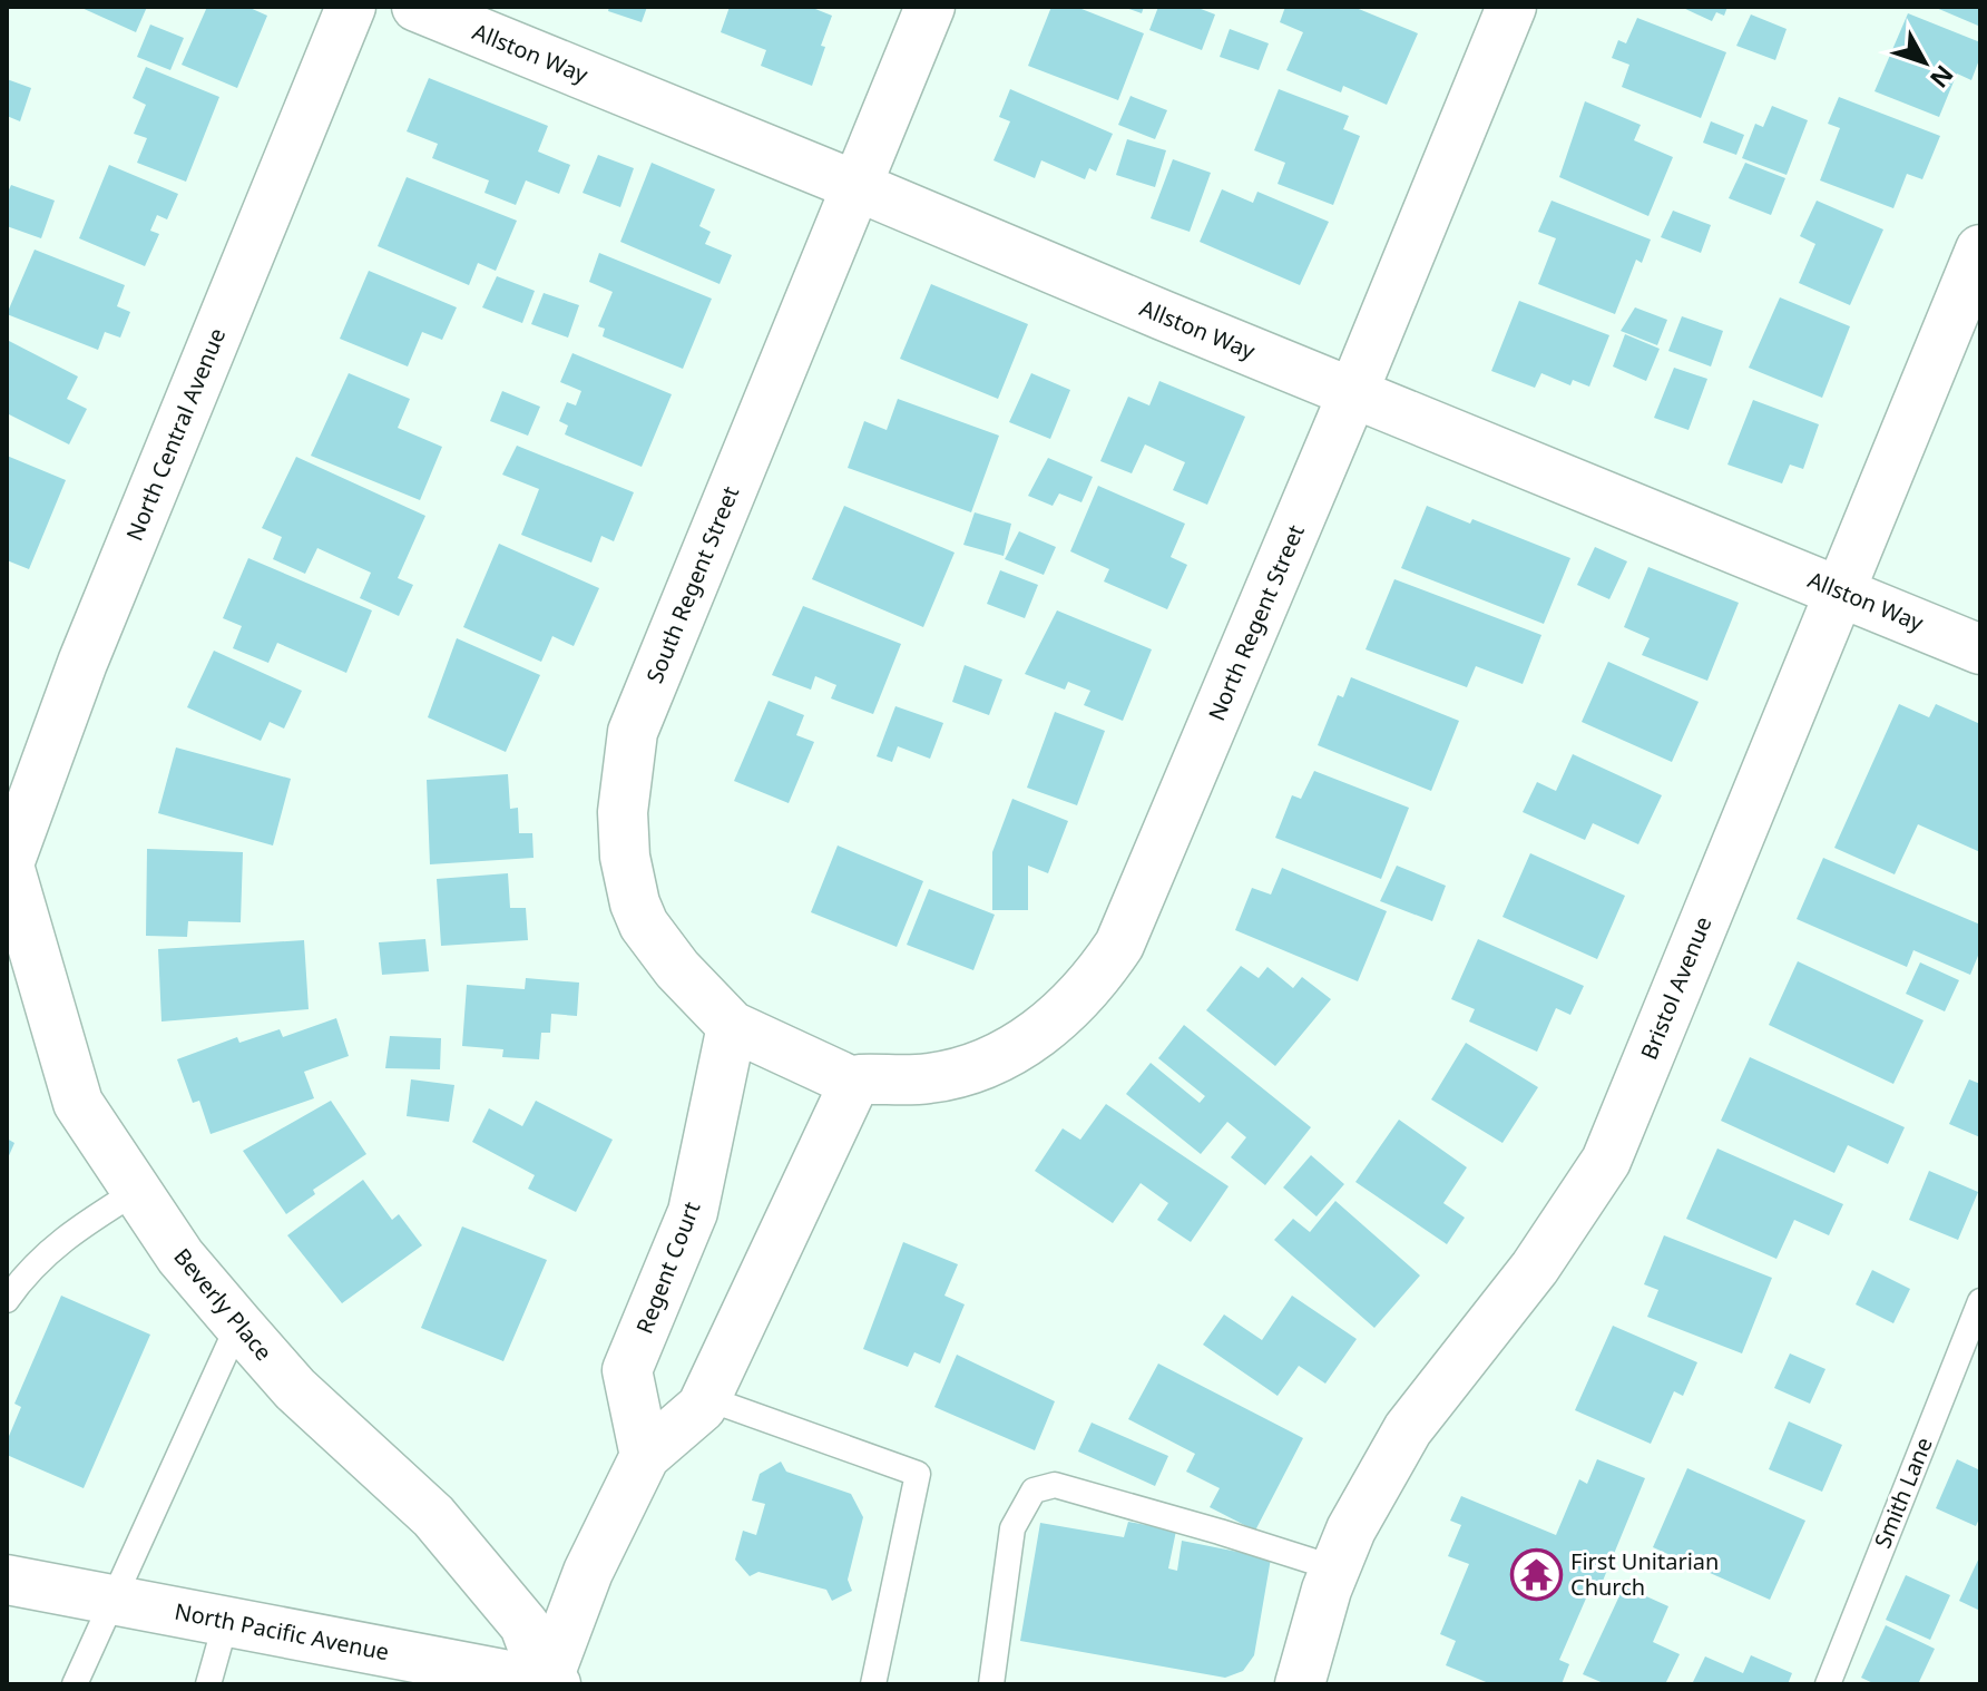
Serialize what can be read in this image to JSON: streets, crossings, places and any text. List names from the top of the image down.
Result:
{
  "streets": {
    "street": [
      "Allston Way",
      "North Central Avenue",
      "South Regent Street",
      "North Regent Street",
      "Bristol Avenue",
      "Regent Court",
      "Beverly Place",
      "North Pacific Avenue"
    ],
    "lane": ["Smith Lane"]
  },
  "crossings": [
    ["Allston Way", "South Regent Street"],
    ["Allston Way", "North Regent Street"],
    ["Allston Way", "Bristol Avenue"],
    ["North Central Avenue", "Beverly Place"],
    ["South Regent Street", "North Regent Street"],
    ["South Regent Street", "Regent Court"],
    ["Beverly Place", "North Pacific Avenue"]
  ],
  "places": {
    "temple": ["First Unitarian Church"]
  },
  "north": "bottom right"
}
